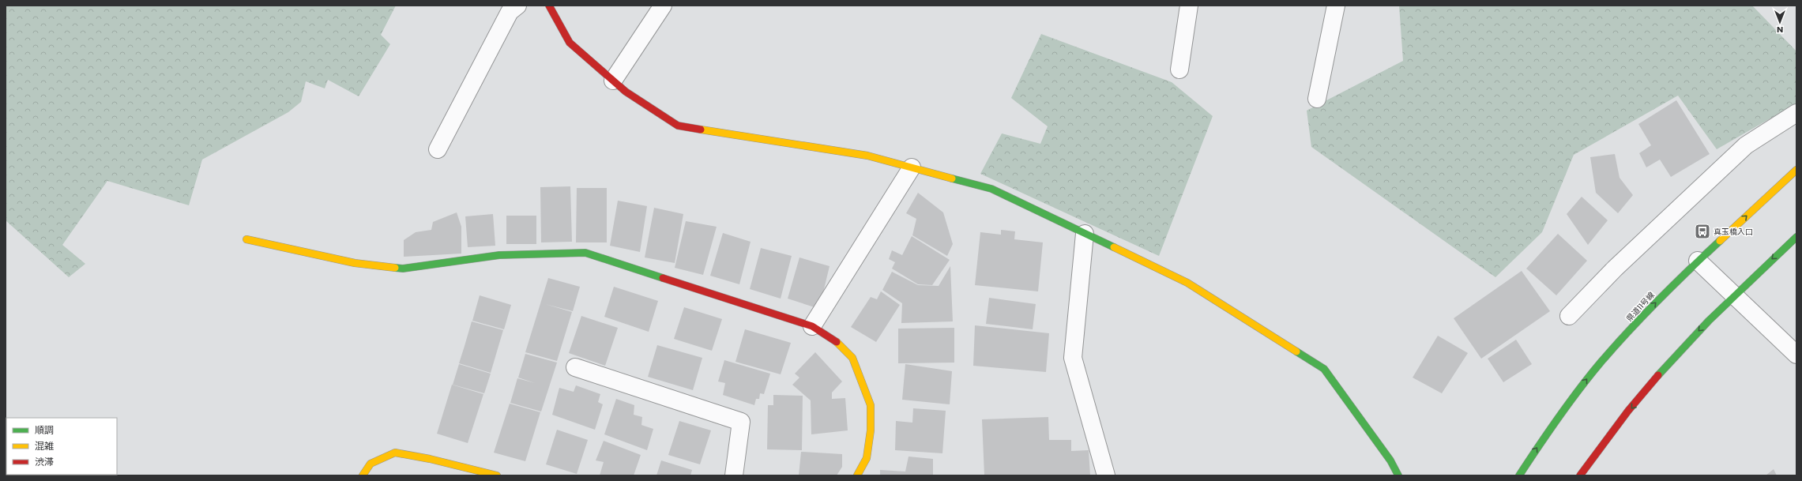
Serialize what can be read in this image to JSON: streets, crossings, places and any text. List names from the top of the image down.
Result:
{
  "streets": {
    "street": ["県道11号線"]
  },
  "places": {
    "bus stop": ["真玉橋入口"]
  },
  "legend": ["順調", "混雑", "渋滞"],
  "north": "bottom"
}
